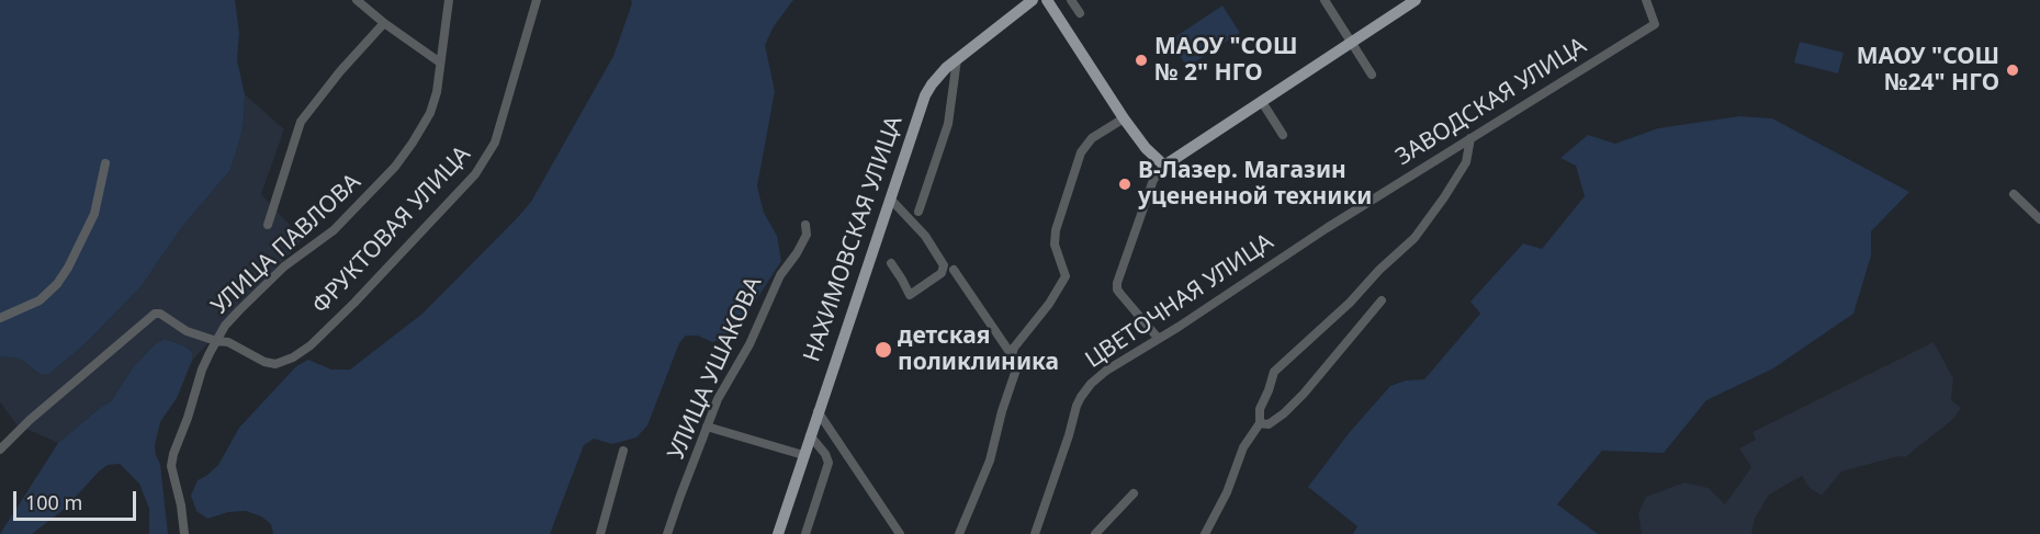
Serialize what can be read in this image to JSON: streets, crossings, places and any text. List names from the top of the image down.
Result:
{
  "streets": {
    "main road": ["НАХИМОВСКАЯ УЛИЦА"],
    "street": [
      "ЗАВОДСКАЯ УЛИЦА",
      "ФРУКТОВАЯ УЛИЦА",
      "УЛИЦА ПАВЛОВА",
      "ЦВЕТОЧНАЯ УЛИЦА",
      "УЛИЦА УШАКОВА"
    ]
  },
  "crossings": [
    ["ЗАВОДСКАЯ УЛИЦА", "ЦВЕТОЧНАЯ УЛИЦА"],
    ["ФРУКТОВАЯ УЛИЦА", "УЛИЦА ПАВЛОВА"]
  ],
  "places": [
    "МАОУ \"СОШ № 2\" НГО",
    "МАОУ \"СОШ №24\" НГО",
    "В-Лазер. Магазин уцененной техники",
    "детская поликлиника"
  ],
  "scale_bar": "100 m"
}
